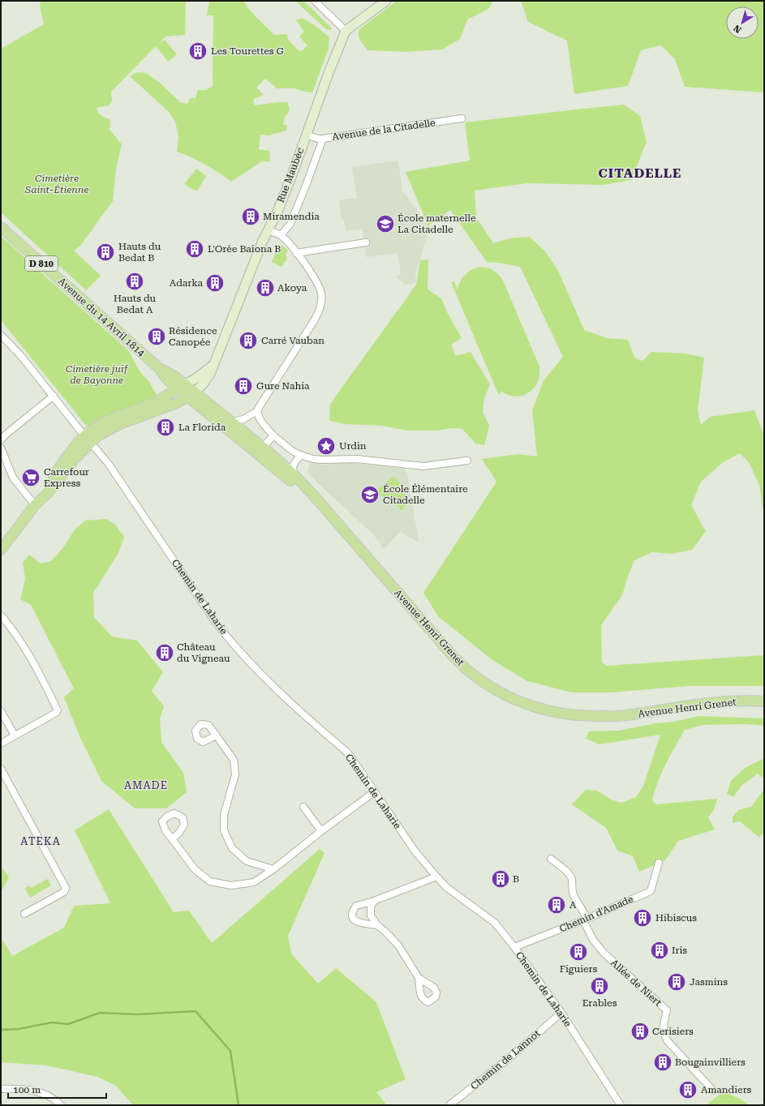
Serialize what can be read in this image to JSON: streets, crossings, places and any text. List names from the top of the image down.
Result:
{
  "streets": {
    "main road": [
      "Rue Maubèc",
      "D 810",
      "Avenue du 14 Avril 1814",
      "Avenue Henri Grenet"
    ],
    "street": [
      "Avenue de la Citadelle",
      "Chemin de Laharie",
      "Chemin d'Amade",
      "Allée de Niert",
      "Chemin de Lannot"
    ]
  },
  "crossings": [
    ["Avenue de la Citadelle", "Rue Maubèc"],
    ["Rue Maubèc", "Avenue du 14 Avril 1814"],
    ["Rue Maubèc", "Avenue Henri Grenet"],
    ["Avenue du 14 Avril 1814", "Avenue Henri Grenet"],
    ["Chemin de Laharie", "Chemin d'Amade"],
    ["Chemin de Laharie", "Chemin de Lannot"],
    ["Chemin d'Amade", "Allée de Niert"]
  ],
  "districts": ["CITADELLE", "AMADE", "ATEKA"],
  "parks": ["Cimetière Saint-Étienne", "Cimetière juif de Bayonne"],
  "places": {
    "building": [
      "Les Tourettes G",
      "Miramendia",
      "L'Orée Baiona B",
      "Hauts du Bedat B",
      "Hauts du Bedat A",
      "Adarka",
      "Akoya",
      "Résidence Canopée",
      "Carré Vauban",
      "Gure Nahia",
      "La Florida",
      "Château du Vigneau",
      "B",
      "A",
      "Hibiscus",
      "Iris",
      "Figuiers",
      "Jasmins",
      "Erables",
      "Cerisiers",
      "Bougainvilliers",
      "Amandiers"
    ],
    "school or university": ["École maternelle La Citadelle", "École Élémentaire Citadelle"],
    "place": ["Urdin"],
    "supermarket": ["Carrefour Express"]
  },
  "scale_bar": "100 m",
  "north": "bottom left"
}
